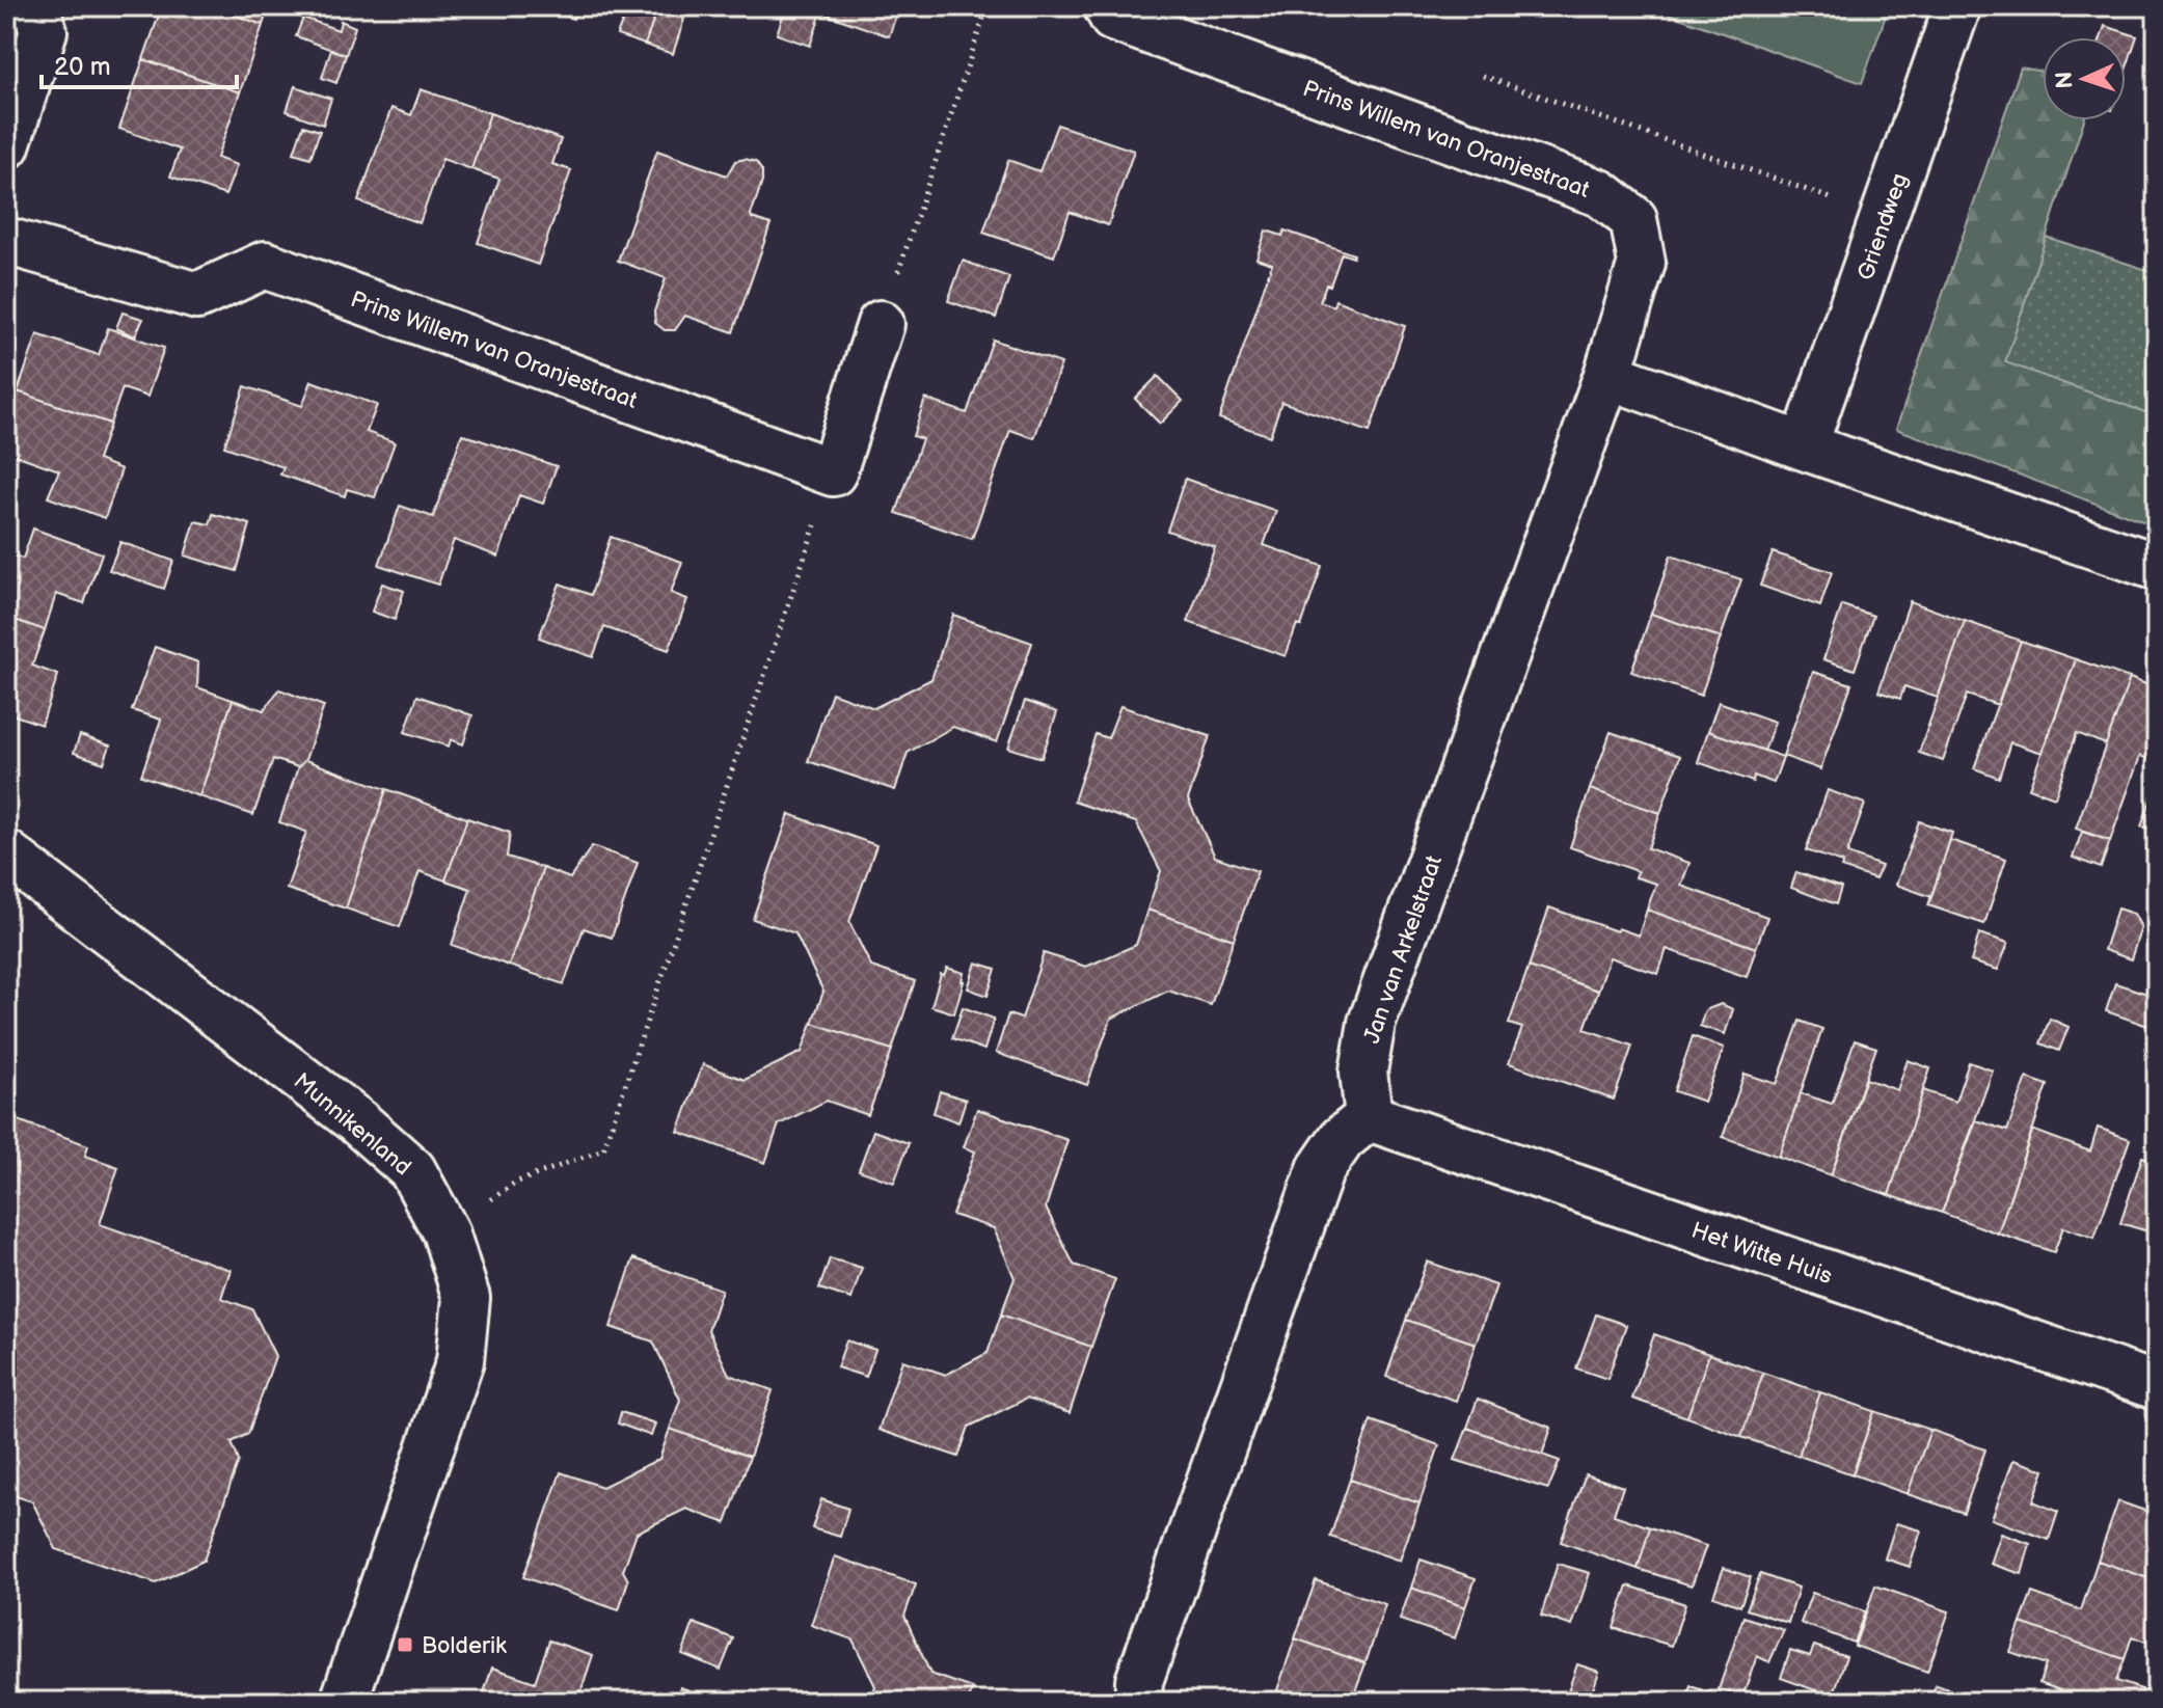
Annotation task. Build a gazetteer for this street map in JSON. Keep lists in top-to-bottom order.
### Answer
{
  "streets": {
    "street": [
      "Prins Willem van Oranjestraat",
      "Griendweg",
      "Jan van Arkelstraat",
      "Munnikenland",
      "Het Witte Huis"
    ]
  },
  "crossings": [
    ["Prins Willem van Oranjestraat", "Jan van Arkelstraat"],
    ["Jan van Arkelstraat", "Het Witte Huis"]
  ],
  "places": {
    "transit": ["Bolderik"]
  },
  "scale_bar": "20 m",
  "north": "left"
}
